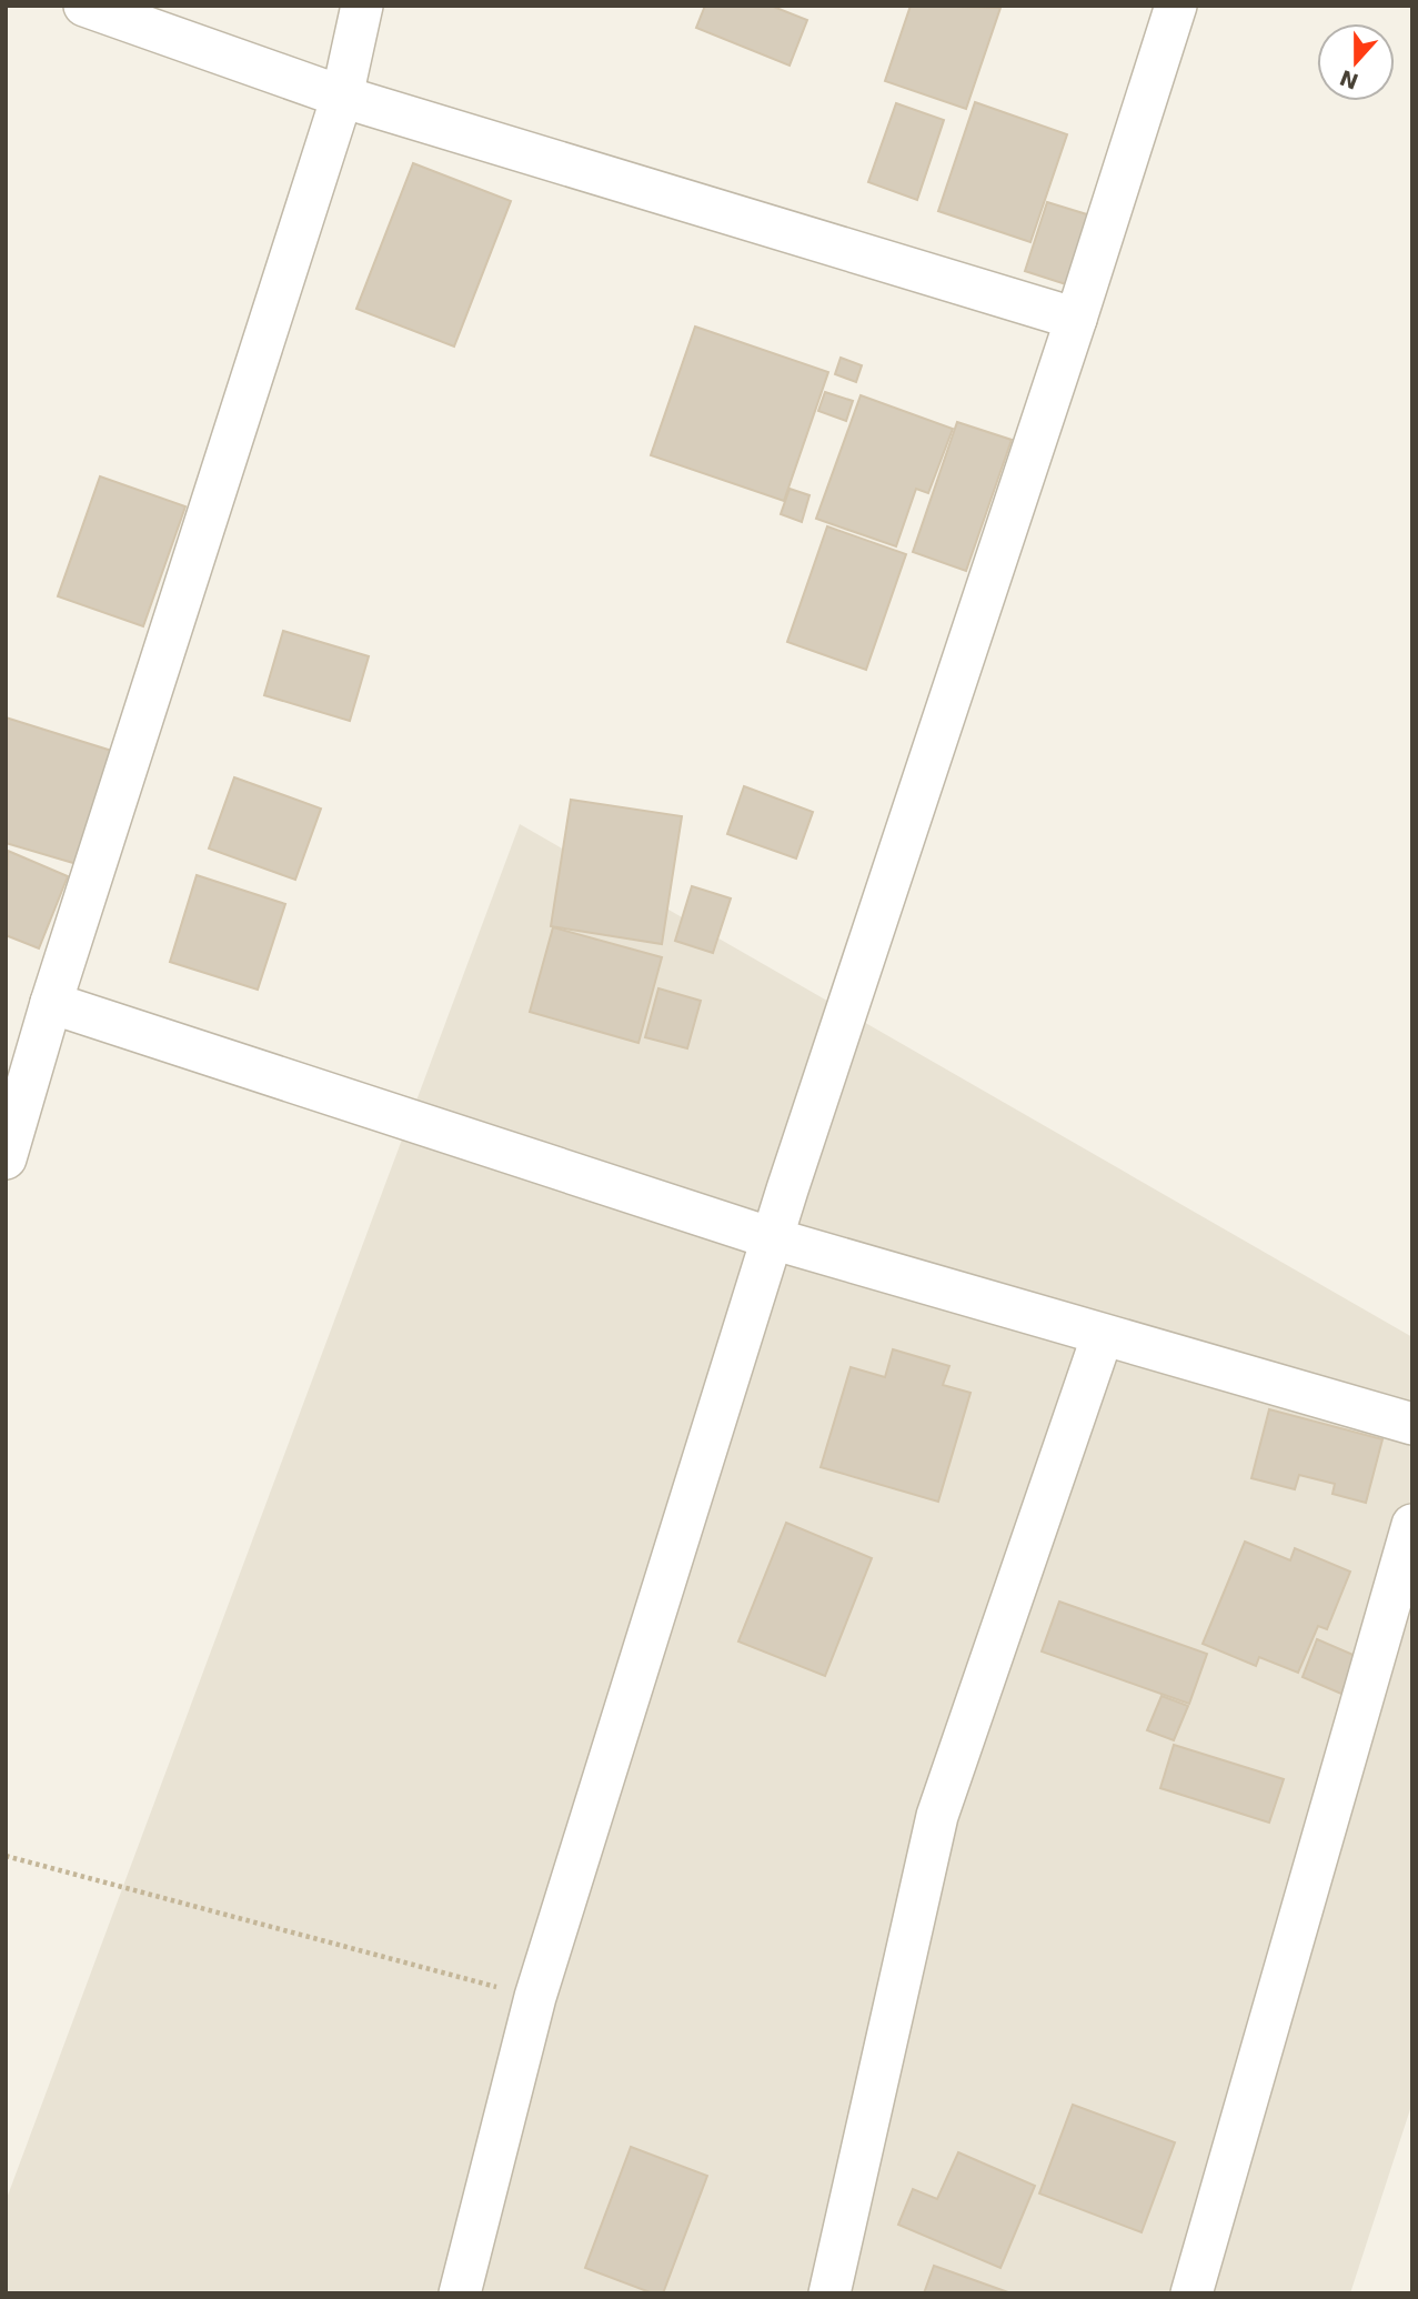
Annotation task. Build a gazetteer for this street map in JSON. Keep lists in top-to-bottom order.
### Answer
{
  "north": "bottom"
}
